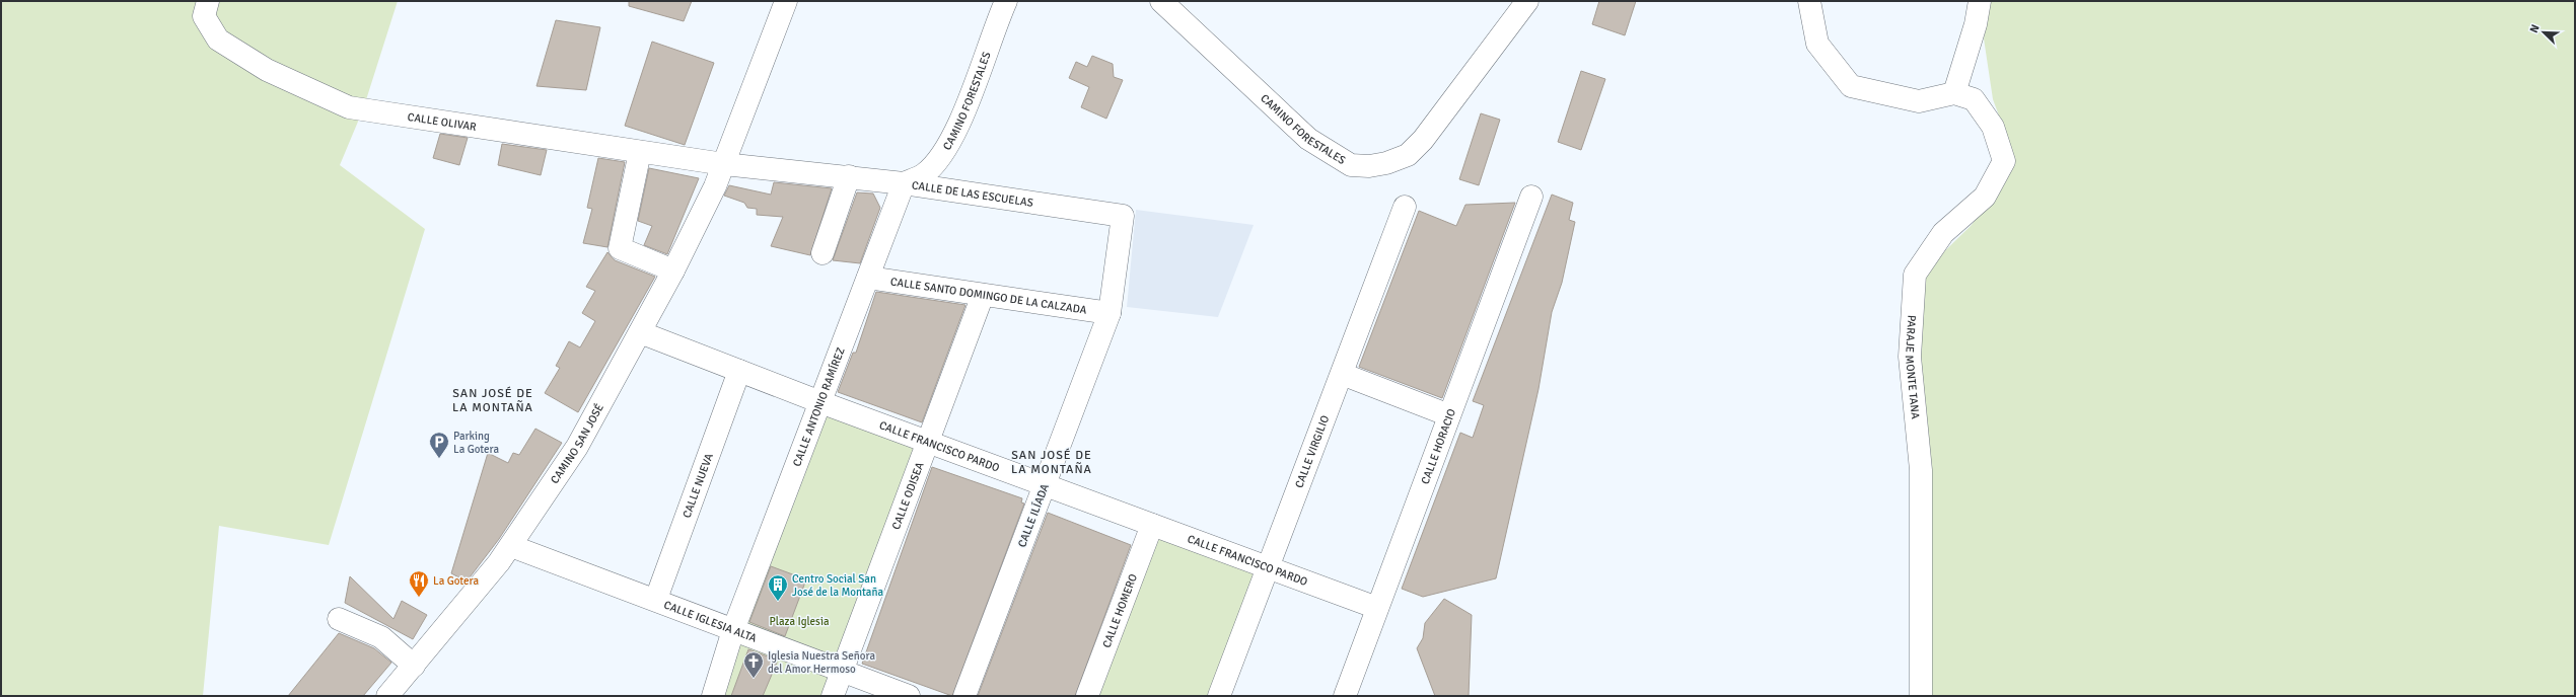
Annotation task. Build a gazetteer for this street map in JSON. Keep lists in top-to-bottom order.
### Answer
{
  "streets": {
    "street": [
      "CAMINO FORESTALES",
      "CALLE OLIVAR",
      "CALLE DE LAS ESCUELAS",
      "CALLE SANTO DOMINGO DE LA CALZADA",
      "PARAJE MONTE TANA",
      "CALLE ANTONIO RAMÍREZ",
      "CAMINO SAN JOSÉ",
      "CALLE HORACIO",
      "CALLE FRANCISCO PARDO",
      "CALLE VIRGILIO",
      "CALLE NUEVA",
      "CALLE ODISEA",
      "CALLE ILÍADA",
      "CALLE HOMERO",
      "CALLE IGLESIA ALTA"
    ]
  },
  "crossings": [
    ["CAMINO FORESTALES", "CALLE DE LAS ESCUELAS"],
    ["CAMINO FORESTALES", "CALLE ANTONIO RAMÍREZ"],
    ["CALLE OLIVAR", "CALLE DE LAS ESCUELAS"],
    ["CALLE OLIVAR", "CAMINO SAN JOSÉ"],
    ["CALLE DE LAS ESCUELAS", "CALLE SANTO DOMINGO DE LA CALZADA"],
    ["CALLE DE LAS ESCUELAS", "CALLE ANTONIO RAMÍREZ"],
    ["CALLE DE LAS ESCUELAS", "CAMINO SAN JOSÉ"],
    ["CALLE DE LAS ESCUELAS", "CALLE ILÍADA"],
    ["CALLE SANTO DOMINGO DE LA CALZADA", "CALLE ANTONIO RAMÍREZ"],
    ["CALLE SANTO DOMINGO DE LA CALZADA", "CALLE ODISEA"],
    ["CALLE SANTO DOMINGO DE LA CALZADA", "CALLE ILÍADA"],
    ["CALLE ANTONIO RAMÍREZ", "CALLE FRANCISCO PARDO"],
    ["CALLE ANTONIO RAMÍREZ", "CALLE IGLESIA ALTA"],
    ["CAMINO SAN JOSÉ", "CALLE FRANCISCO PARDO"],
    ["CAMINO SAN JOSÉ", "CALLE IGLESIA ALTA"],
    ["CALLE HORACIO", "CALLE FRANCISCO PARDO"],
    ["CALLE FRANCISCO PARDO", "CALLE VIRGILIO"],
    ["CALLE FRANCISCO PARDO", "CALLE NUEVA"],
    ["CALLE FRANCISCO PARDO", "CALLE ODISEA"],
    ["CALLE FRANCISCO PARDO", "CALLE ILÍADA"],
    ["CALLE FRANCISCO PARDO", "CALLE HOMERO"],
    ["CALLE NUEVA", "CALLE IGLESIA ALTA"],
    ["CALLE ODISEA", "CALLE IGLESIA ALTA"]
  ],
  "districts": ["SAN JOSÉ DE LA MONTAÑA", "SAN JOSÉ DE LA MONTAÑA"],
  "parks": ["Plaza Iglesia"],
  "places": {
    "parking": ["Parking La Gotera"],
    "restaurant": ["La Gotera"],
    "building": ["Centro Social San José de la Montaña"],
    "church": ["Iglesia Nuestra Señora del Amor Hermoso"]
  },
  "north": "top left"
}
